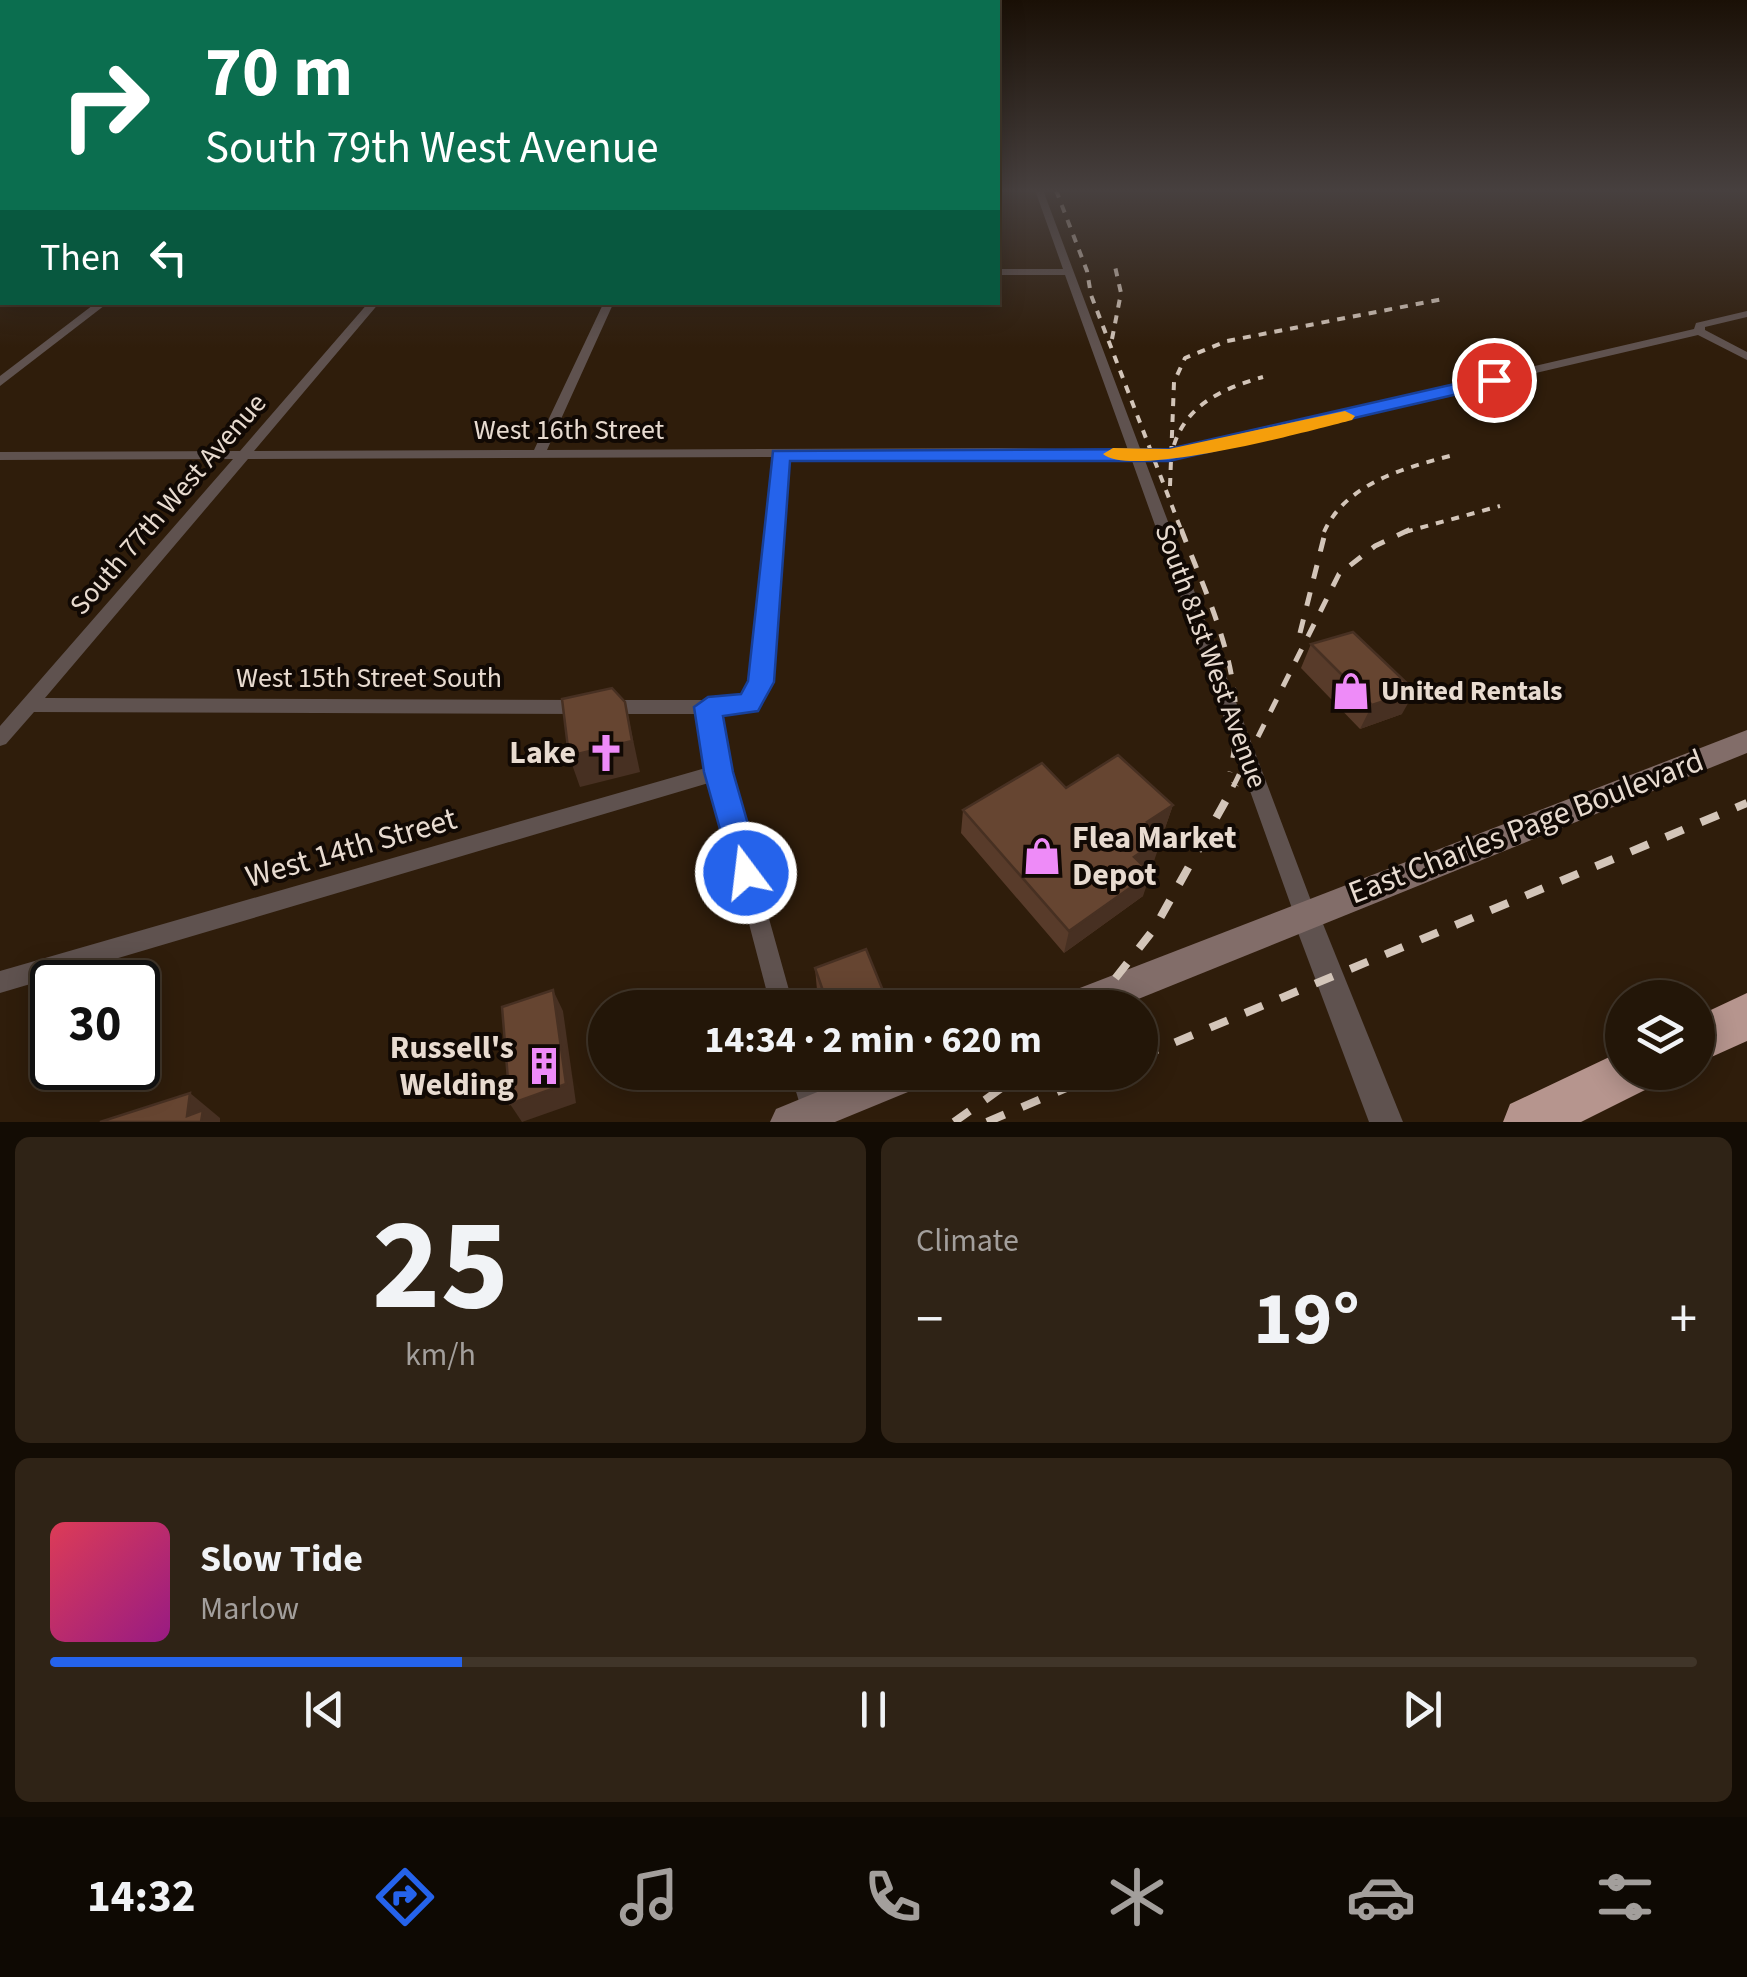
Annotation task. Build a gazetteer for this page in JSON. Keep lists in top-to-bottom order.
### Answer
{
  "streets": {
    "main road": ["East Charles Page Boulevard"],
    "street": [
      "West 16th Street",
      "South 77th West Avenue",
      "South 81st West Avenue",
      "West 15th Street South",
      "West 14th Street"
    ]
  },
  "crossings": [
    ["West 16th Street", "South 77th West Avenue"],
    ["West 16th Street", "South 81st West Avenue"],
    ["West 16th Street", "West 15th Street South"],
    ["South 77th West Avenue", "West 15th Street South"],
    ["South 81st West Avenue", "East Charles Page Boulevard"]
  ],
  "places": {
    "shop": ["United Rentals", "Flea Market Depot"],
    "church": ["Lake"],
    "building": ["Russell's Welding"]
  },
  "page": {
    "turn": ["70 m", "South 79th West Avenue"],
    "then": "Then",
    "limit": "30",
    "trip": "14:34 · 2 min · 620 m",
    "tile": [
      ["25", "km/h"],
      "Climate"
    ],
    "heat": ["−", "19°", "+"],
    "song": ["Slow Tide", "Marlow"],
    "tabs": "14:32"
  }
}
